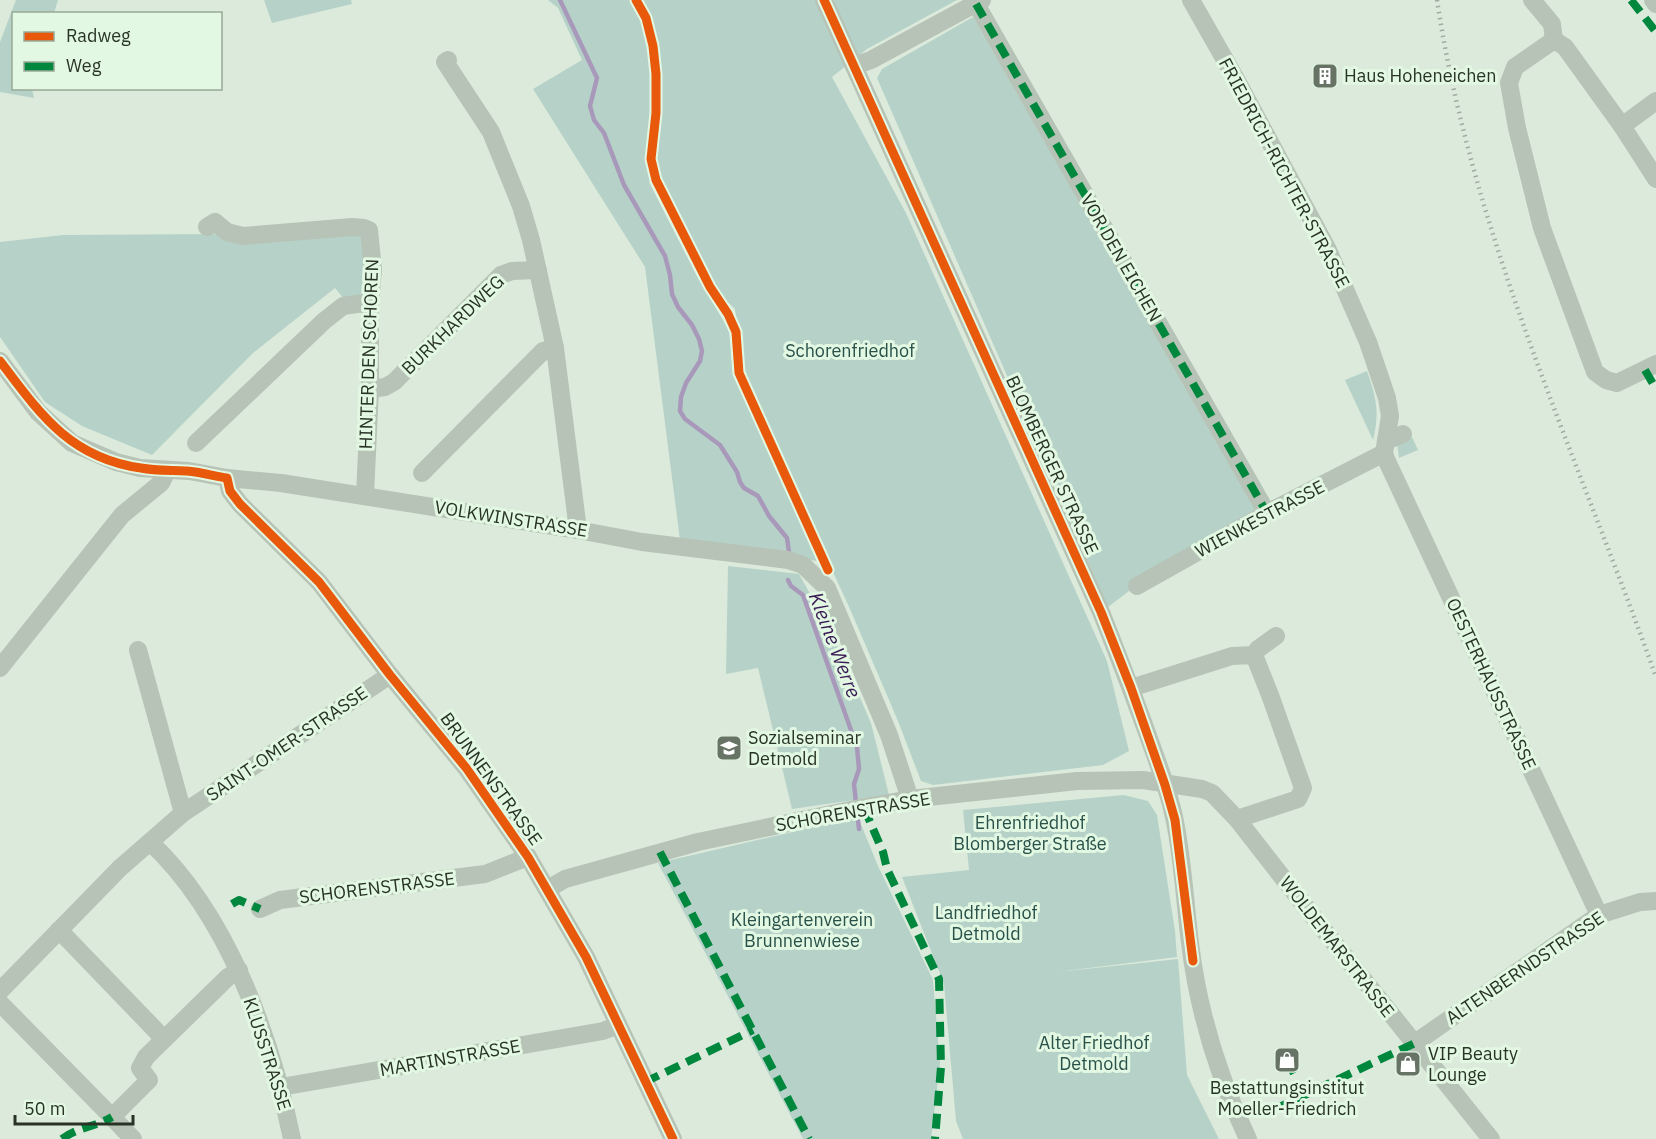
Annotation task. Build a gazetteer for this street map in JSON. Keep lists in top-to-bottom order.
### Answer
{
  "streets": {
    "street": [
      "FRIEDRICH-RICHTER-STRASSE",
      "VOR DEN EICHEN",
      "BURKHARDWEG",
      "HINTER DEN SCHOREN",
      "BLOMBERGER STRASSE",
      "VOLKWINSTRASSE",
      "WIENKESTRASSE",
      "OESTERHAUSSTRASSE",
      "SAINT-OMER-STRASSE",
      "BRUNNENSTRASSE",
      "SCHORENSTRASSE",
      "WOLDEMARSTRASSE",
      "ALTENBERNDSTRASSE",
      "KLUSSTRASSE",
      "MARTINSTRASSE"
    ]
  },
  "crossings": [
    ["FRIEDRICH-RICHTER-STRASSE", "WIENKESTRASSE"],
    ["FRIEDRICH-RICHTER-STRASSE", "OESTERHAUSSTRASSE"],
    ["VOR DEN EICHEN", "WIENKESTRASSE"],
    ["BURKHARDWEG", "HINTER DEN SCHOREN"],
    ["HINTER DEN SCHOREN", "VOLKWINSTRASSE"],
    ["BLOMBERGER STRASSE", "SCHORENSTRASSE"],
    ["BLOMBERGER STRASSE", "WOLDEMARSTRASSE"],
    ["VOLKWINSTRASSE", "BRUNNENSTRASSE"],
    ["VOLKWINSTRASSE", "SCHORENSTRASSE"],
    ["WIENKESTRASSE", "OESTERHAUSSTRASSE"],
    ["OESTERHAUSSTRASSE", "ALTENBERNDSTRASSE"],
    ["SAINT-OMER-STRASSE", "BRUNNENSTRASSE"],
    ["SAINT-OMER-STRASSE", "KLUSSTRASSE"],
    ["BRUNNENSTRASSE", "SCHORENSTRASSE"],
    ["BRUNNENSTRASSE", "MARTINSTRASSE"],
    ["SCHORENSTRASSE", "WOLDEMARSTRASSE"],
    ["WOLDEMARSTRASSE", "ALTENBERNDSTRASSE"],
    ["KLUSSTRASSE", "MARTINSTRASSE"]
  ],
  "water": ["Kleine Werre"],
  "parks": [
    "Schorenfriedhof",
    "Ehrenfriedhof Blomberger Straße",
    "Landfriedhof Detmold",
    "Kleingartenverein Brunnenwiese",
    "Alter Friedhof Detmold"
  ],
  "places": {
    "building": ["Haus Hoheneichen"],
    "school or university": ["Sozialseminar Detmold"],
    "shop": ["Bestattungsinstitut Moeller-Friedrich", "VIP Beauty Lounge"]
  },
  "legend": ["Radweg", "Weg"],
  "scale_bar": "50 m"
}
